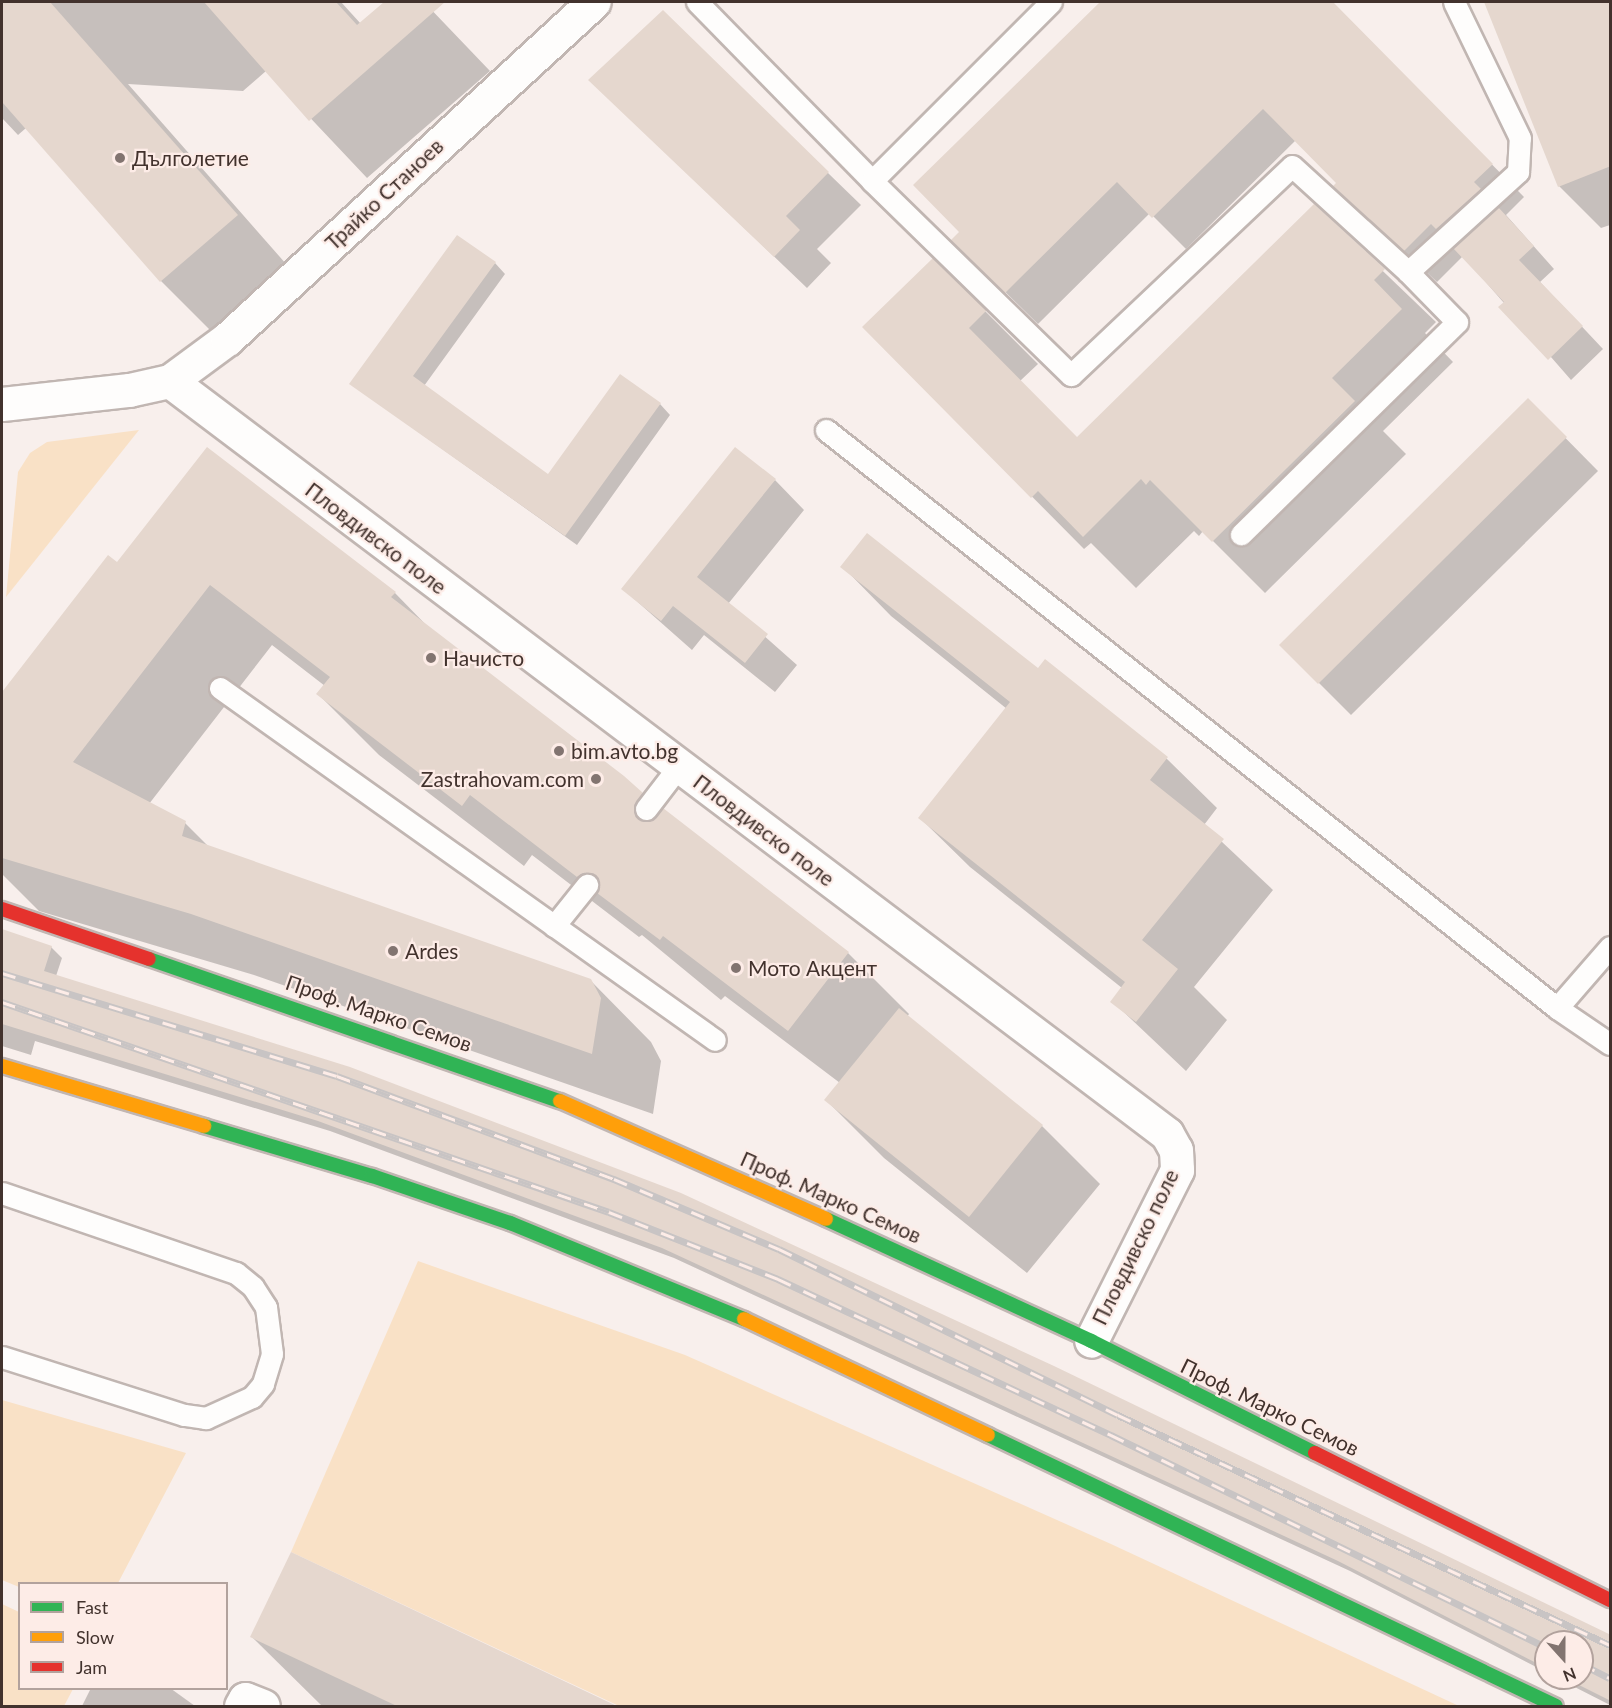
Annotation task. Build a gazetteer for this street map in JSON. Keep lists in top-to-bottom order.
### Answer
{
  "streets": {
    "main road": ["Проф. Марко Семов"],
    "street": ["Трайко Станоев", "Пловдивско поле"]
  },
  "crossings": [
    ["Трайко Станоев", "Пловдивско поле"],
    ["Пловдивско поле", "Проф. Марко Семов"]
  ],
  "places": [
    "Дълголетие",
    "Начисто",
    "bim.avto.bg",
    "Zastrahovam.com",
    "Ardes",
    "Мото Акцент"
  ],
  "legend": ["Fast", "Slow", "Jam"],
  "north": "bottom"
}
